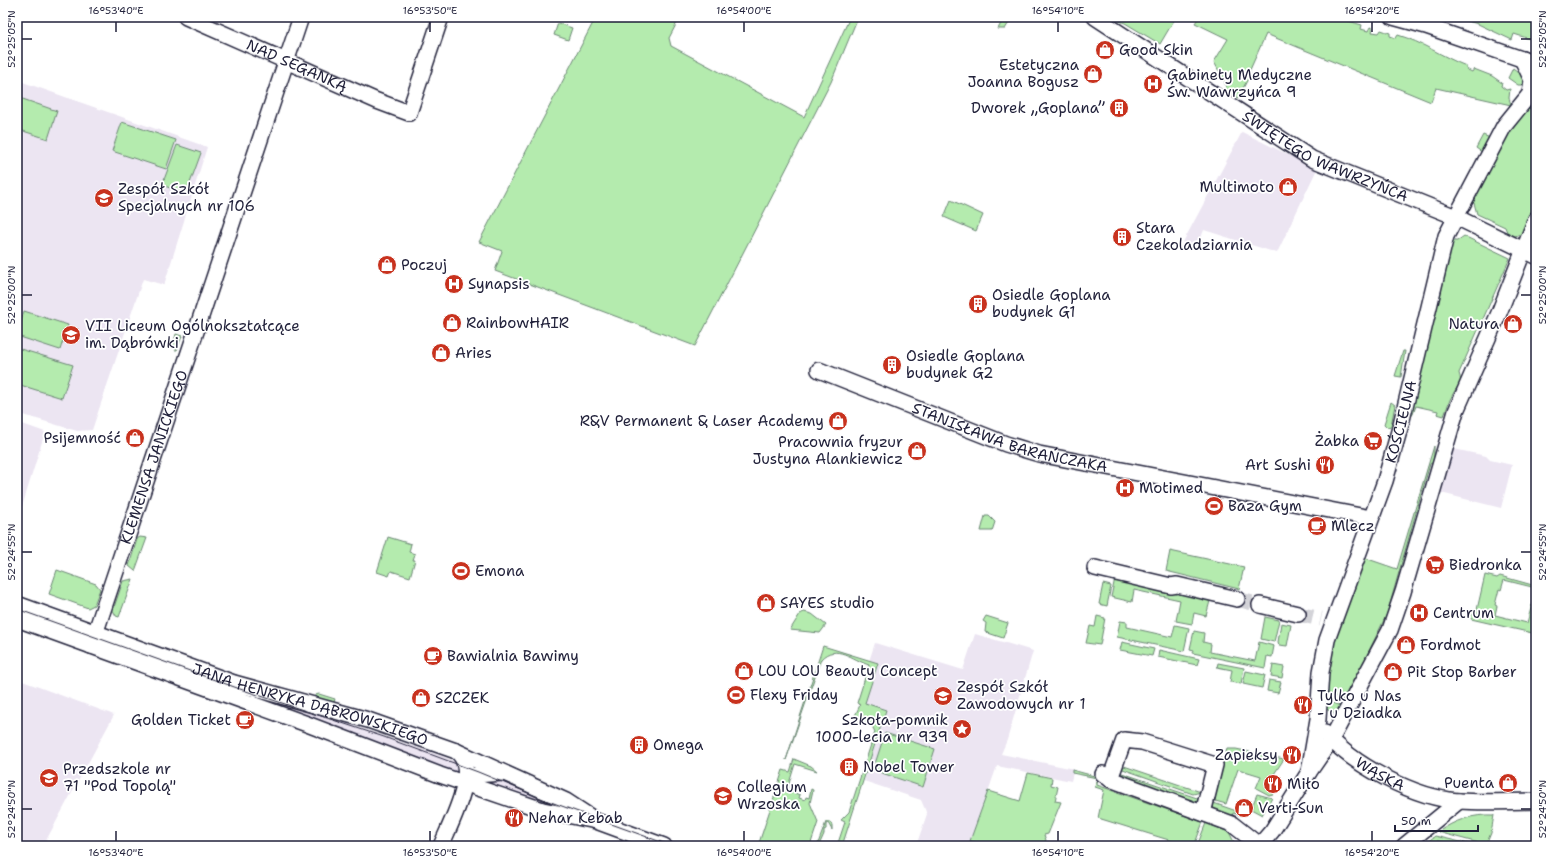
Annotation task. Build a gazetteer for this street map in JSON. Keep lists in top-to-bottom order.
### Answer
{
  "streets": {
    "street": [
      "NAD SEGANKĄ",
      "ŚWIĘTEGO WAWRZYŃCA",
      "KOŚCIELNA",
      "STANISŁAWA BARAŃCZAKA",
      "KLEMENSA JANICKIEGO",
      "JANA HENRYKA DĄBROWSKIEGO",
      "WĄSKA"
    ]
  },
  "crossings": [
    ["NAD SEGANKĄ", "KLEMENSA JANICKIEGO"],
    ["ŚWIĘTEGO WAWRZYŃCA", "KOŚCIELNA"],
    ["KOŚCIELNA", "STANISŁAWA BARAŃCZAKA"],
    ["KOŚCIELNA", "WĄSKA"],
    ["KLEMENSA JANICKIEGO", "JANA HENRYKA DĄBROWSKIEGO"]
  ],
  "places": {
    "shop": [
      "Good Skin",
      "Estetyczna Joanna Bogusz",
      "Multimoto",
      "Poczuj",
      "RainbowHAIR",
      "Natura",
      "Aries",
      "R&V Permanent & Laser Academy",
      "Psijemność",
      "Pracownia fryzur Justyna Alankiewicz",
      "SAYES studio",
      "Fordmot",
      "LOU LOU Beauty Concept",
      "Pit Stop Barber",
      "SZCZEK",
      "Puenta",
      "Verti-Sun"
    ],
    "hospital": [
      "Gabinety Medyczne Św. Wawrzyńca 9",
      "Synapsis",
      "Motimed",
      "Centrum"
    ],
    "building": [
      "Dworek „Goplana”",
      "Stara Czekoladziarnia",
      "Osiedle Goplana budynek G1",
      "Osiedle Goplana budynek G2",
      "Omega",
      "Nobel Tower"
    ],
    "school or university": [
      "Zespół Szkół Specjalnych nr 106",
      "VII Liceum Ogólnokształcące im. Dąbrówki",
      "Zespół Szkół Zawodowych nr 1",
      "Przedszkole nr 71 \"Pod Topolą\"",
      "Collegium Wrzoska"
    ],
    "supermarket": ["Żabka", "Biedronka"],
    "restaurant": [
      "Art Sushi",
      "Tylko u Nas - u Dziadka",
      "Zapieksy",
      "Miło",
      "Nehar Kebab"
    ],
    "sports": ["Baza Gym", "Emona", "Flexy Friday"],
    "cafe": ["Mlecz", "Bawialnia Bawimy", "Golden Ticket"],
    "place": ["Szkoła-pomnik 1000-lecia nr 939"]
  },
  "scale_bar": "50 m",
  "coordinates": [
    "16°53'40\"E",
    "16°53'50\"E",
    "16°54'00\"E",
    "16°54'10\"E",
    "16°54'20\"E",
    "52°25'05\"N",
    "52°25'00\"N",
    "52°24'55\"N",
    "52°24'50\"N"
  ]
}
